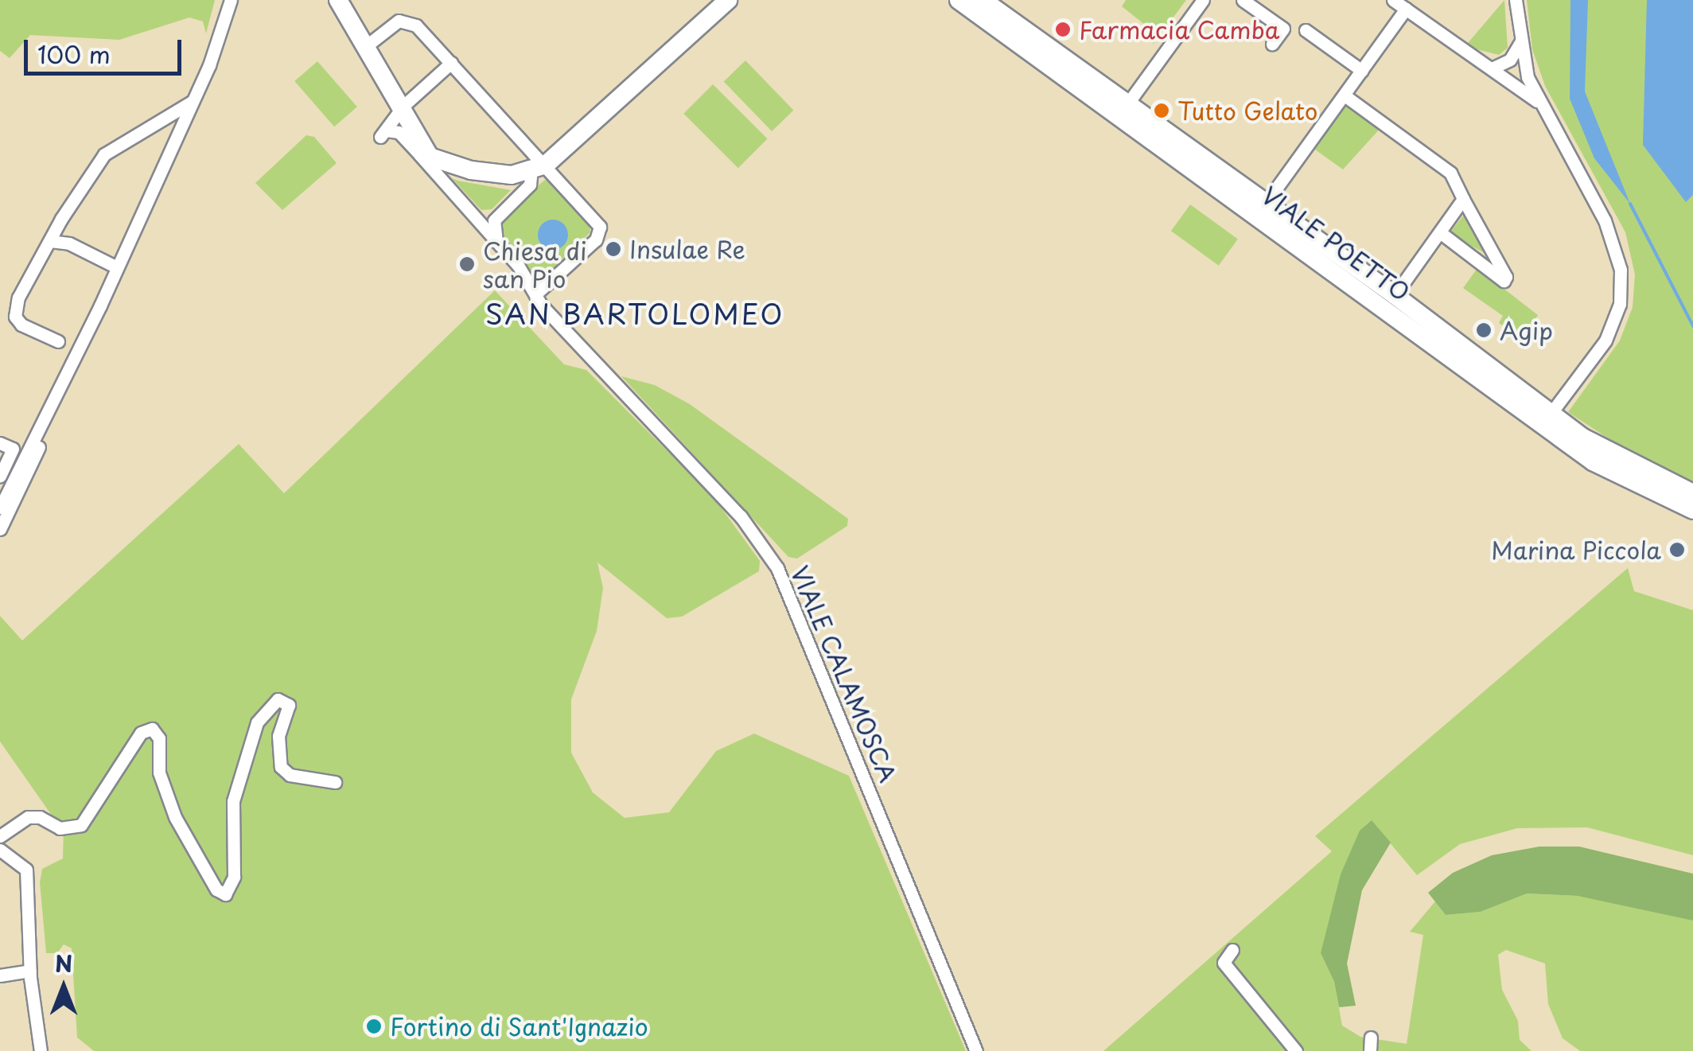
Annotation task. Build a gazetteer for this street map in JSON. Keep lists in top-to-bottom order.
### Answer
{
  "streets": {
    "main road": ["VIALE POETTO"],
    "street": ["VIALE CALAMOSCA"]
  },
  "districts": ["SAN BARTOLOMEO"],
  "places": [
    "Farmacia Camba",
    "Tutto Gelato",
    "Insulae Re",
    "Chiesa di san Pio",
    "Agip",
    "Marina Piccola",
    "Fortino di Sant'Ignazio"
  ],
  "scale_bar": "100 m",
  "north": "top"
}
